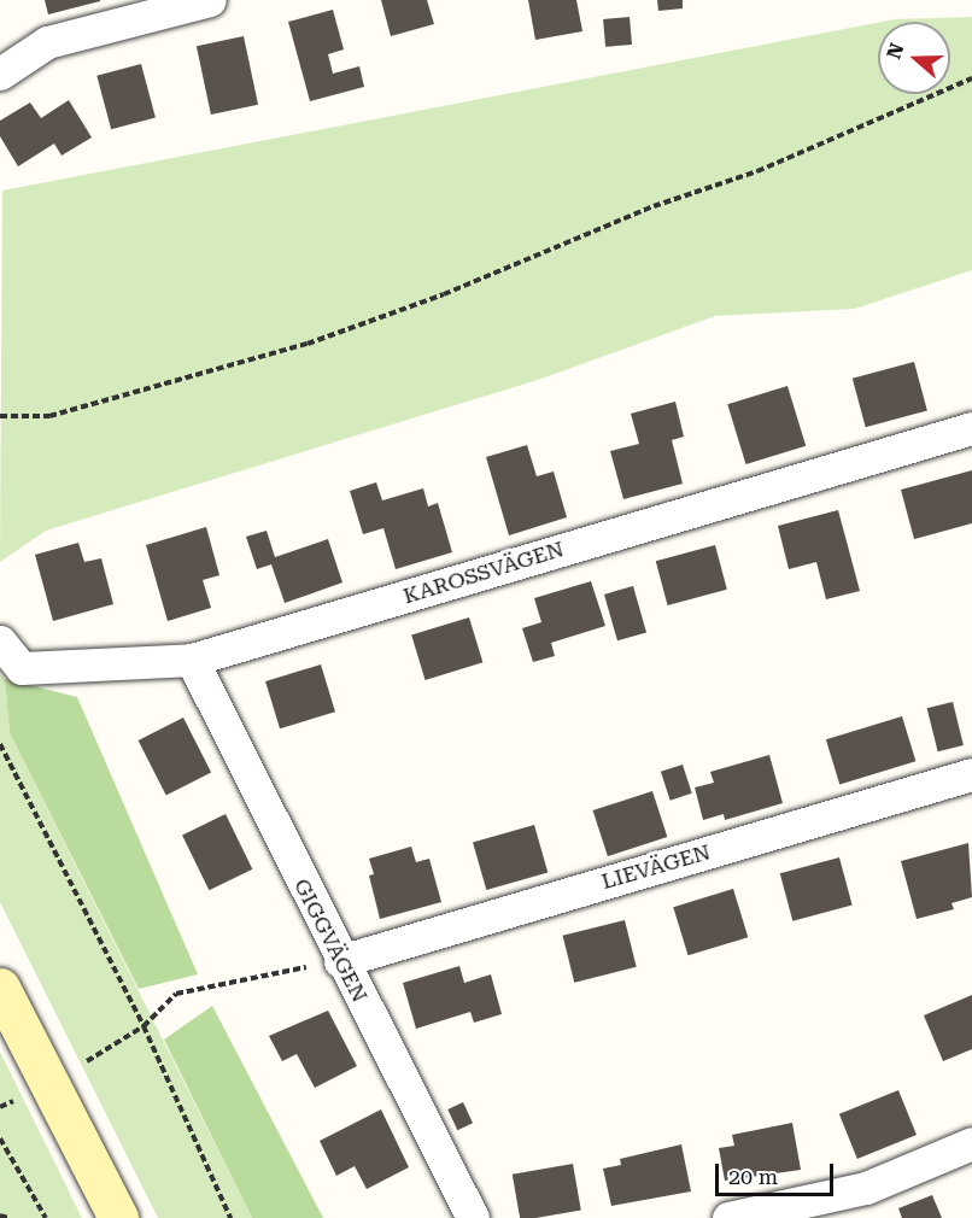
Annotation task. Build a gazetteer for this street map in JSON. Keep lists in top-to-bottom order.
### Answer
{
  "streets": {
    "street": ["KAROSSVÄGEN", "LIEVÄGEN", "GIGGVÄGEN"]
  },
  "crossings": [
    ["KAROSSVÄGEN", "GIGGVÄGEN"],
    ["LIEVÄGEN", "GIGGVÄGEN"]
  ],
  "scale_bar": "20 m",
  "north": "left"
}
